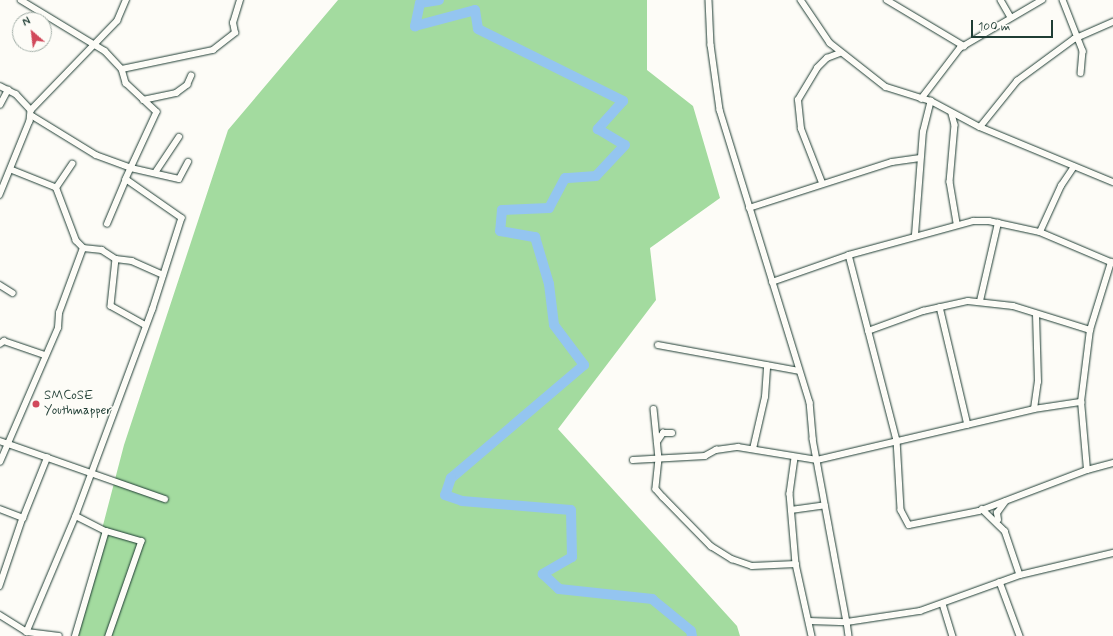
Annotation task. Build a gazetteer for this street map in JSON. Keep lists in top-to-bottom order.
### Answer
{
  "places": ["SMCoSE Youthmapper"],
  "scale_bar": "100 m",
  "north": "top left"
}
